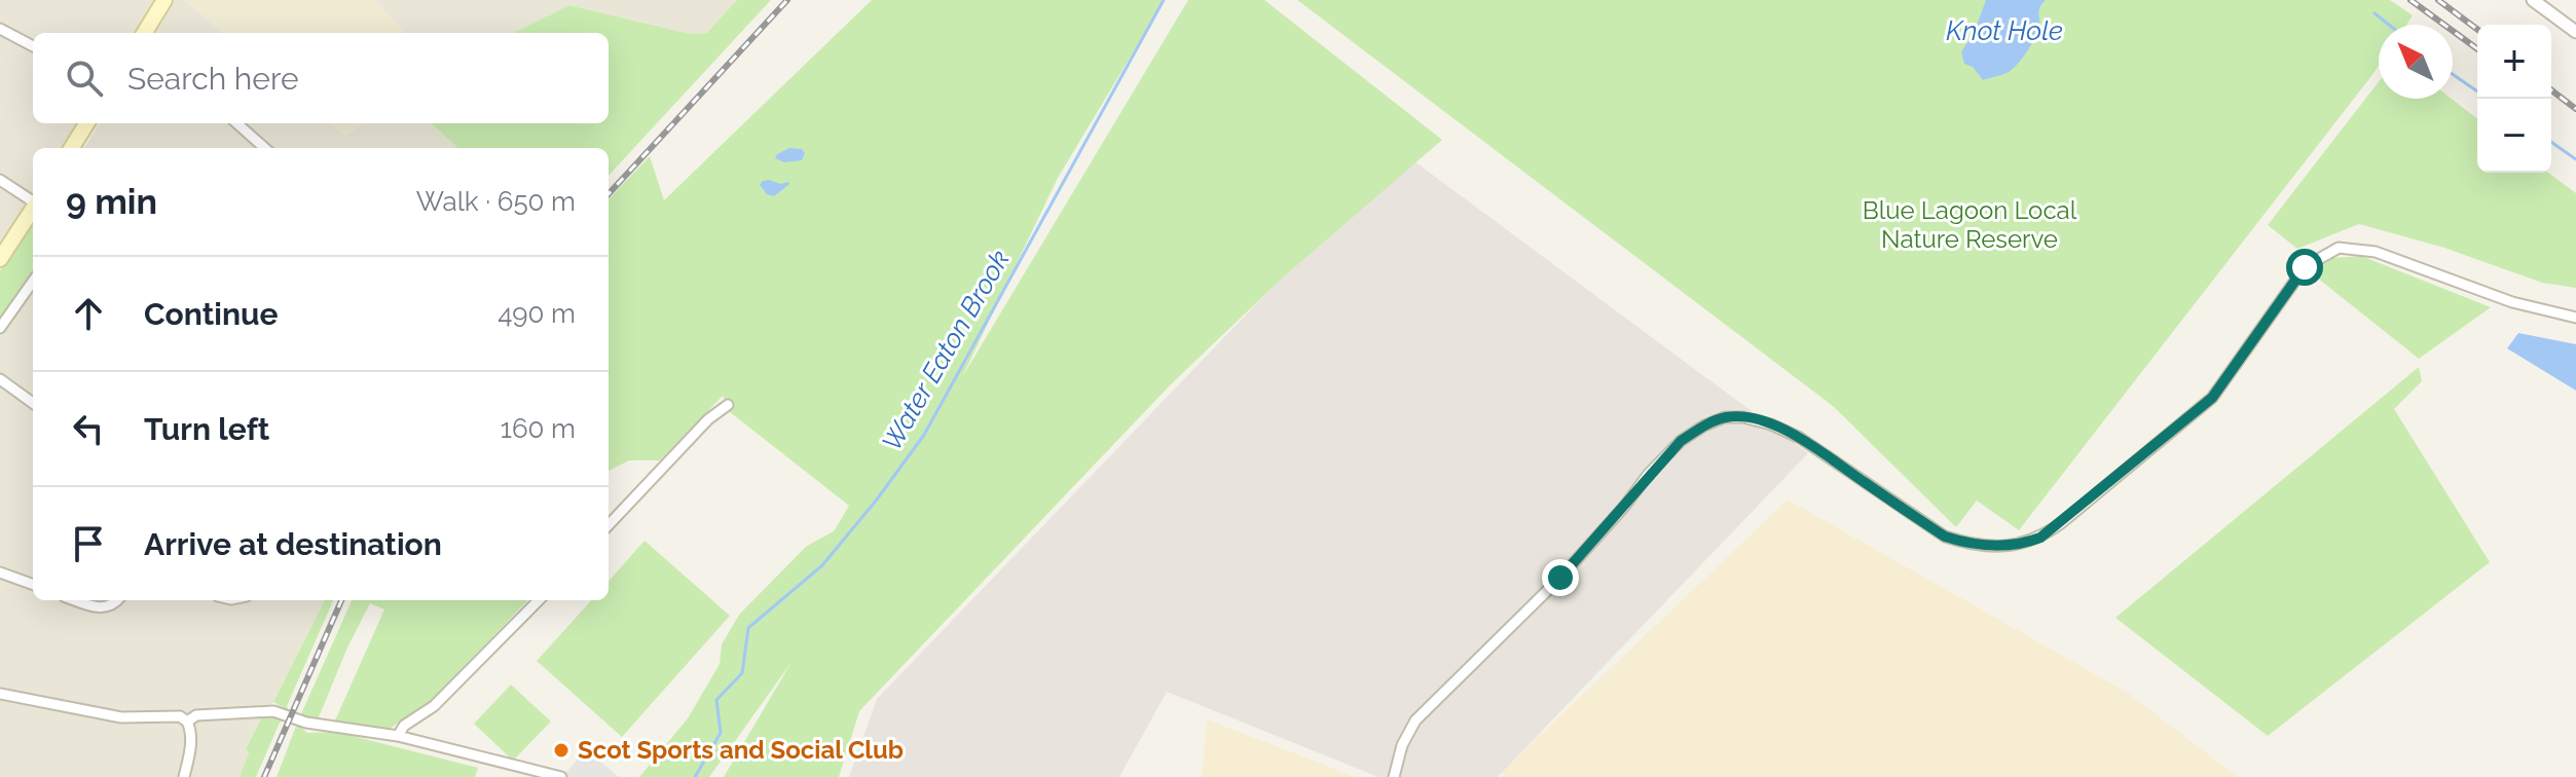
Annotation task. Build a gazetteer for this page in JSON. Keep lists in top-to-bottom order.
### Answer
{
  "water": ["Knot Hole", "Water Eaton Brook"],
  "parks": ["Blue Lagoon Local Nature Reserve"],
  "places": ["Scot Sports and Social Club"],
  "north": "top left",
  "page": {
    "map_buttons": ["+", "−"],
    "search": "Search here",
    "heading": ["9 min", "Walk · 650 m"],
    "list": [
      ["Continue", "490 m"],
      ["Turn left", "160 m"],
      "Arrive at destination"
    ]
  }
}
